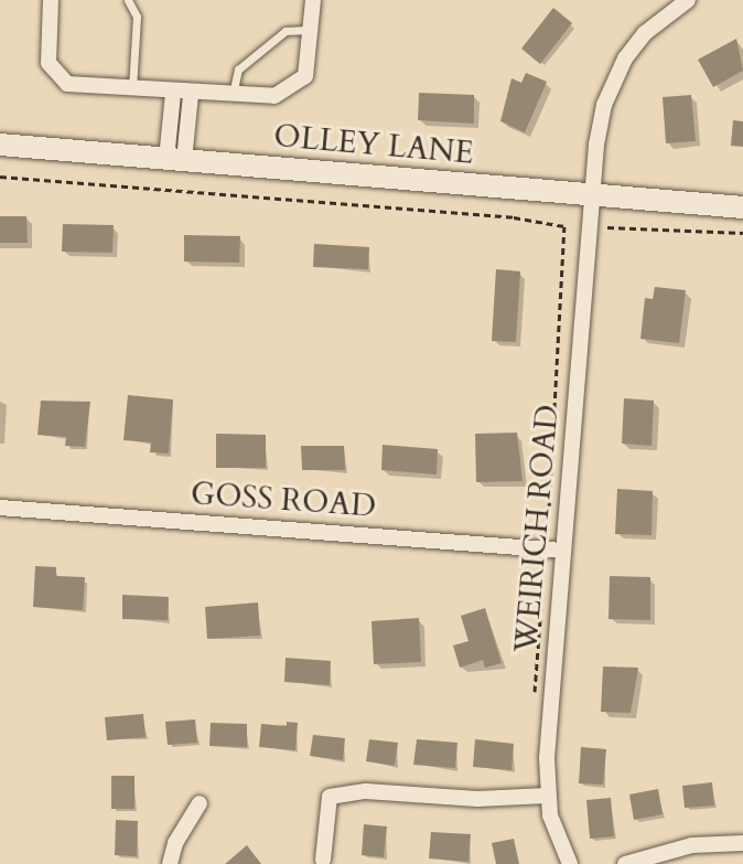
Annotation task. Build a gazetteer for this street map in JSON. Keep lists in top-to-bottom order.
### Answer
{
  "streets": {
    "main road": ["OLLEY LANE"],
    "street": ["GOSS ROAD", "WEIRICH ROAD"]
  },
  "crossings": [
    ["OLLEY LANE", "WEIRICH ROAD"],
    ["GOSS ROAD", "WEIRICH ROAD"]
  ]
}
